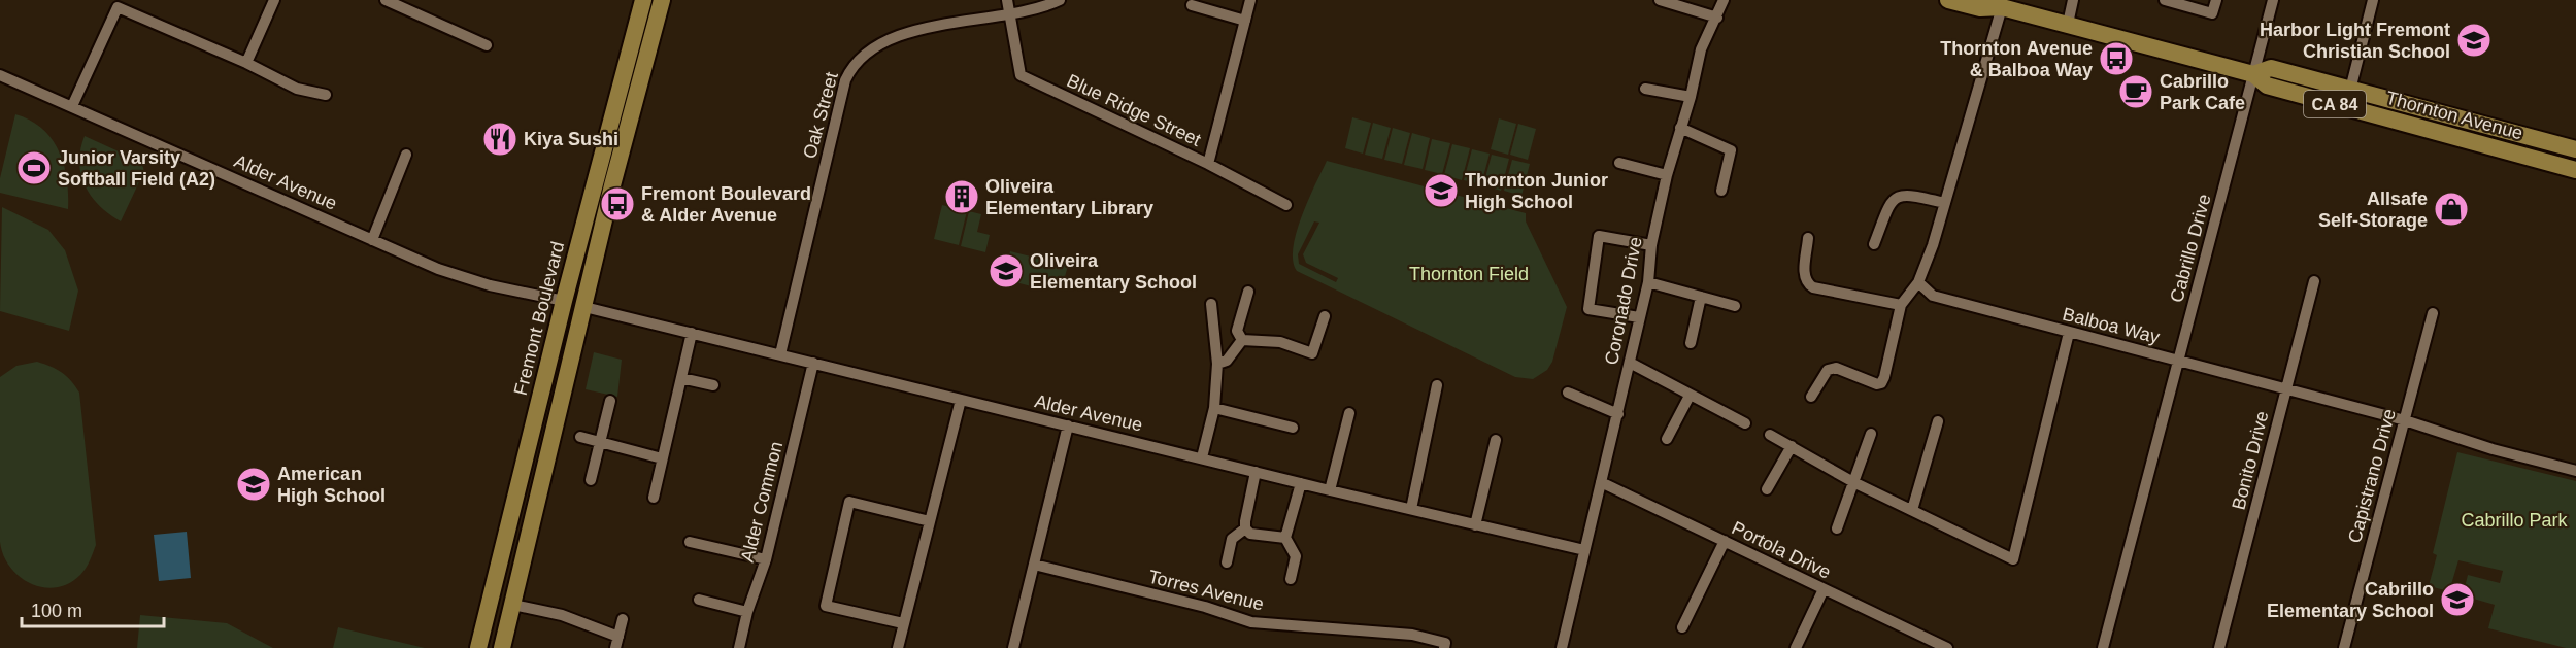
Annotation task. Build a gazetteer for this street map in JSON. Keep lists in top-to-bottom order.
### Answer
{
  "streets": {
    "main road": ["CA 84", "Thornton Avenue", "Fremont Boulevard"],
    "street": [
      "Blue Ridge Street",
      "Oak Street",
      "Alder Avenue",
      "Cabrillo Drive",
      "Coronado Drive",
      "Balboa Way",
      "Bonito Drive",
      "Capistrano Drive",
      "Alder Common",
      "Portola Drive",
      "Torres Avenue"
    ]
  },
  "crossings": [
    ["Blue Ridge Street", "Oak Street"],
    ["Oak Street", "Alder Avenue"],
    ["Thornton Avenue", "Cabrillo Drive"],
    ["Alder Avenue", "Coronado Drive"],
    ["Alder Avenue", "Fremont Boulevard"],
    ["Alder Avenue", "Alder Common"],
    ["Cabrillo Drive", "Balboa Way"],
    ["Coronado Drive", "Portola Drive"],
    ["Balboa Way", "Bonito Drive"],
    ["Balboa Way", "Capistrano Drive"]
  ],
  "parks": ["Thornton Field", "Cabrillo Park"],
  "places": {
    "school or university": [
      "Harbor Light Fremont Christian School",
      "Thornton Junior High School",
      "Oliveira Elementary School",
      "American High School",
      "Cabrillo Elementary School"
    ],
    "bus stop": ["Thornton Avenue & Balboa Way", "Fremont Boulevard & Alder Avenue"],
    "cafe": ["Cabrillo Park Cafe"],
    "restaurant": ["Kiya Sushi"],
    "sports": ["Junior Varsity Softball Field (A2)"],
    "building": ["Oliveira Elementary Library"],
    "shop": ["Allsafe Self-Storage"]
  },
  "scale_bar": "100 m"
}
